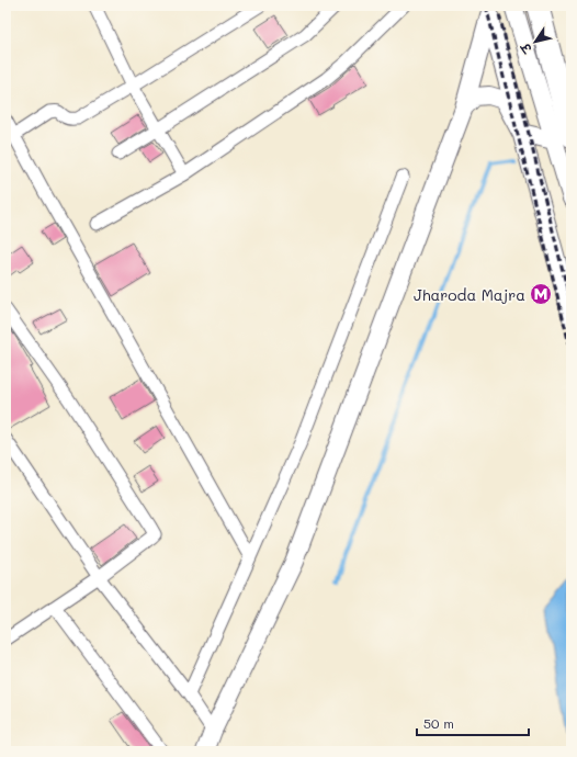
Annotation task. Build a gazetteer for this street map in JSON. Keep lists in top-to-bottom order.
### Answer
{
  "places": {
    "metro station": ["Jharoda Majra"]
  },
  "scale_bar": "50 m",
  "north": "bottom left"
}
